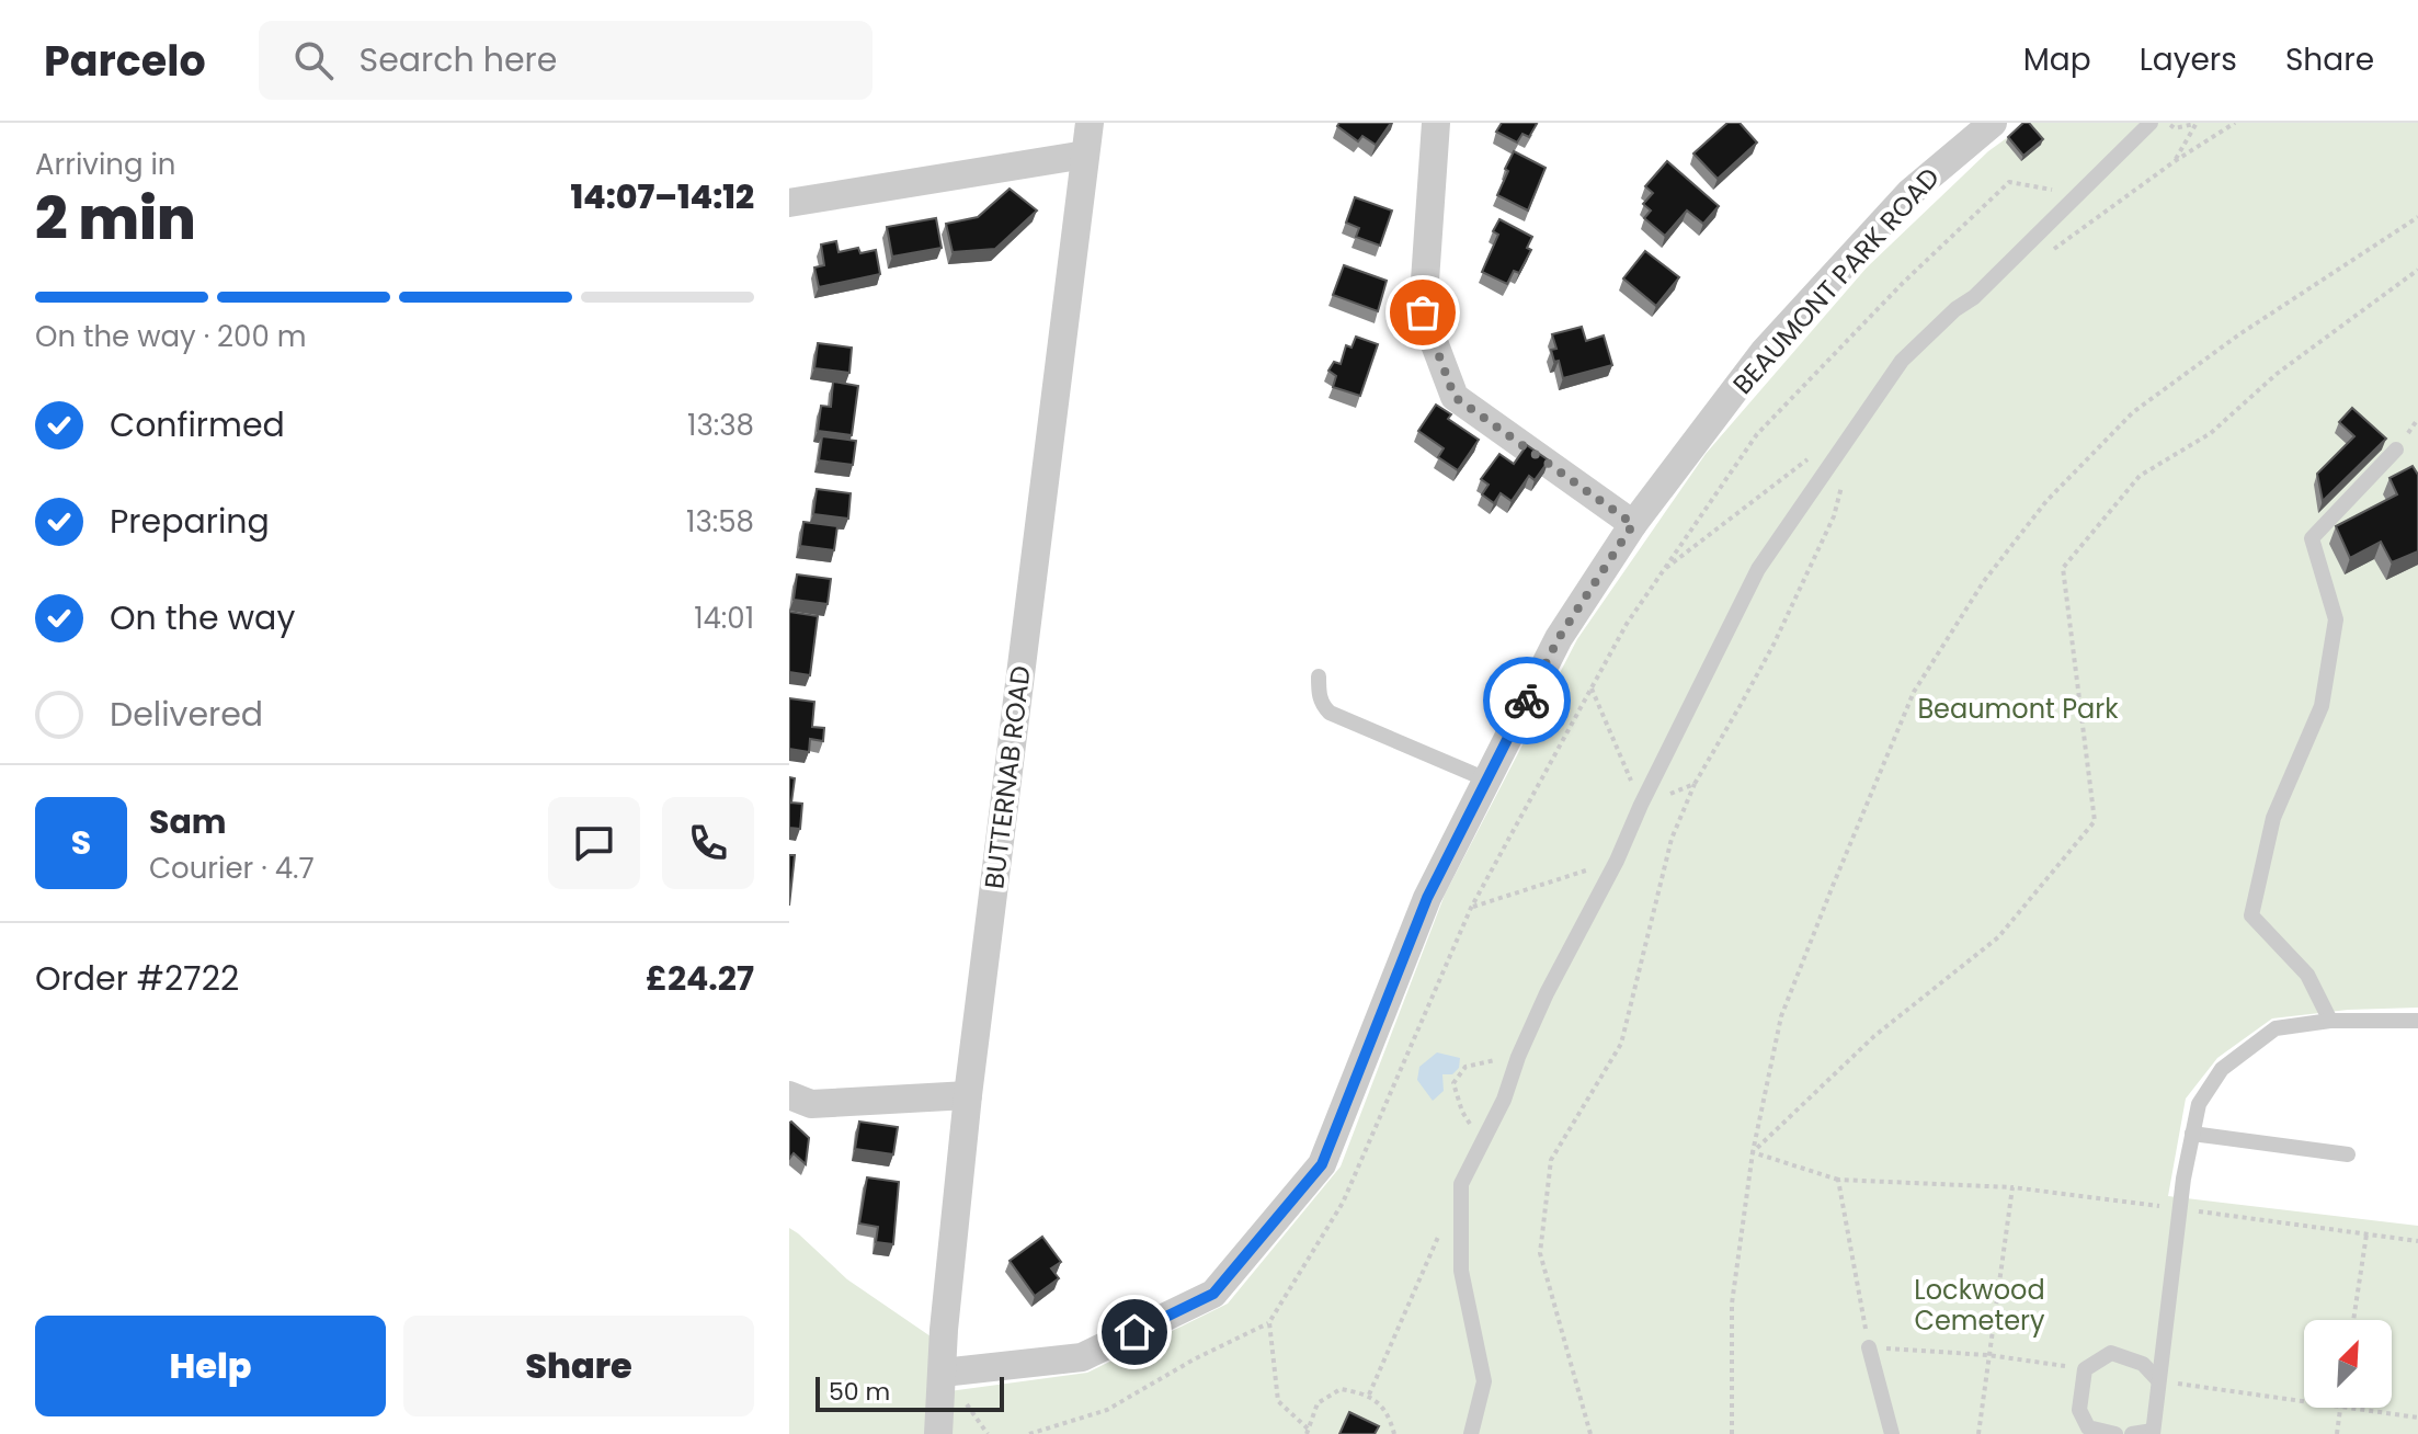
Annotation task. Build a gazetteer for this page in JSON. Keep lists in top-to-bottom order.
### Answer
{
  "streets": {
    "street": ["BEAUMONT PARK ROAD", "BUTTERNAB ROAD"]
  },
  "crossings": [
    ["BEAUMONT PARK ROAD", "BUTTERNAB ROAD"]
  ],
  "parks": ["Beaumont Park", "Lockwood Cemetery"],
  "scale_bar": "50 m",
  "north": "top right",
  "page": {
    "header": "Parcelo",
    "search": "Search here",
    "nav": ["Map", "Layers", "Share"],
    "heading": ["2 min", "Arriving in", "14:07–14:12"],
    "panel": [
      "Sam",
      "Courier · 4.7",
      "Order #2722",
      "£24.27"
    ],
    "bar": "On the way · 200 m",
    "list": [
      ["Confirmed", "13:38"],
      ["Preparing", "13:58"],
      ["On the way", "14:01"],
      "Delivered"
    ],
    "round": "S",
    "buttons": ["Help", "Share"],
    "scale": "50 m"
  }
}
